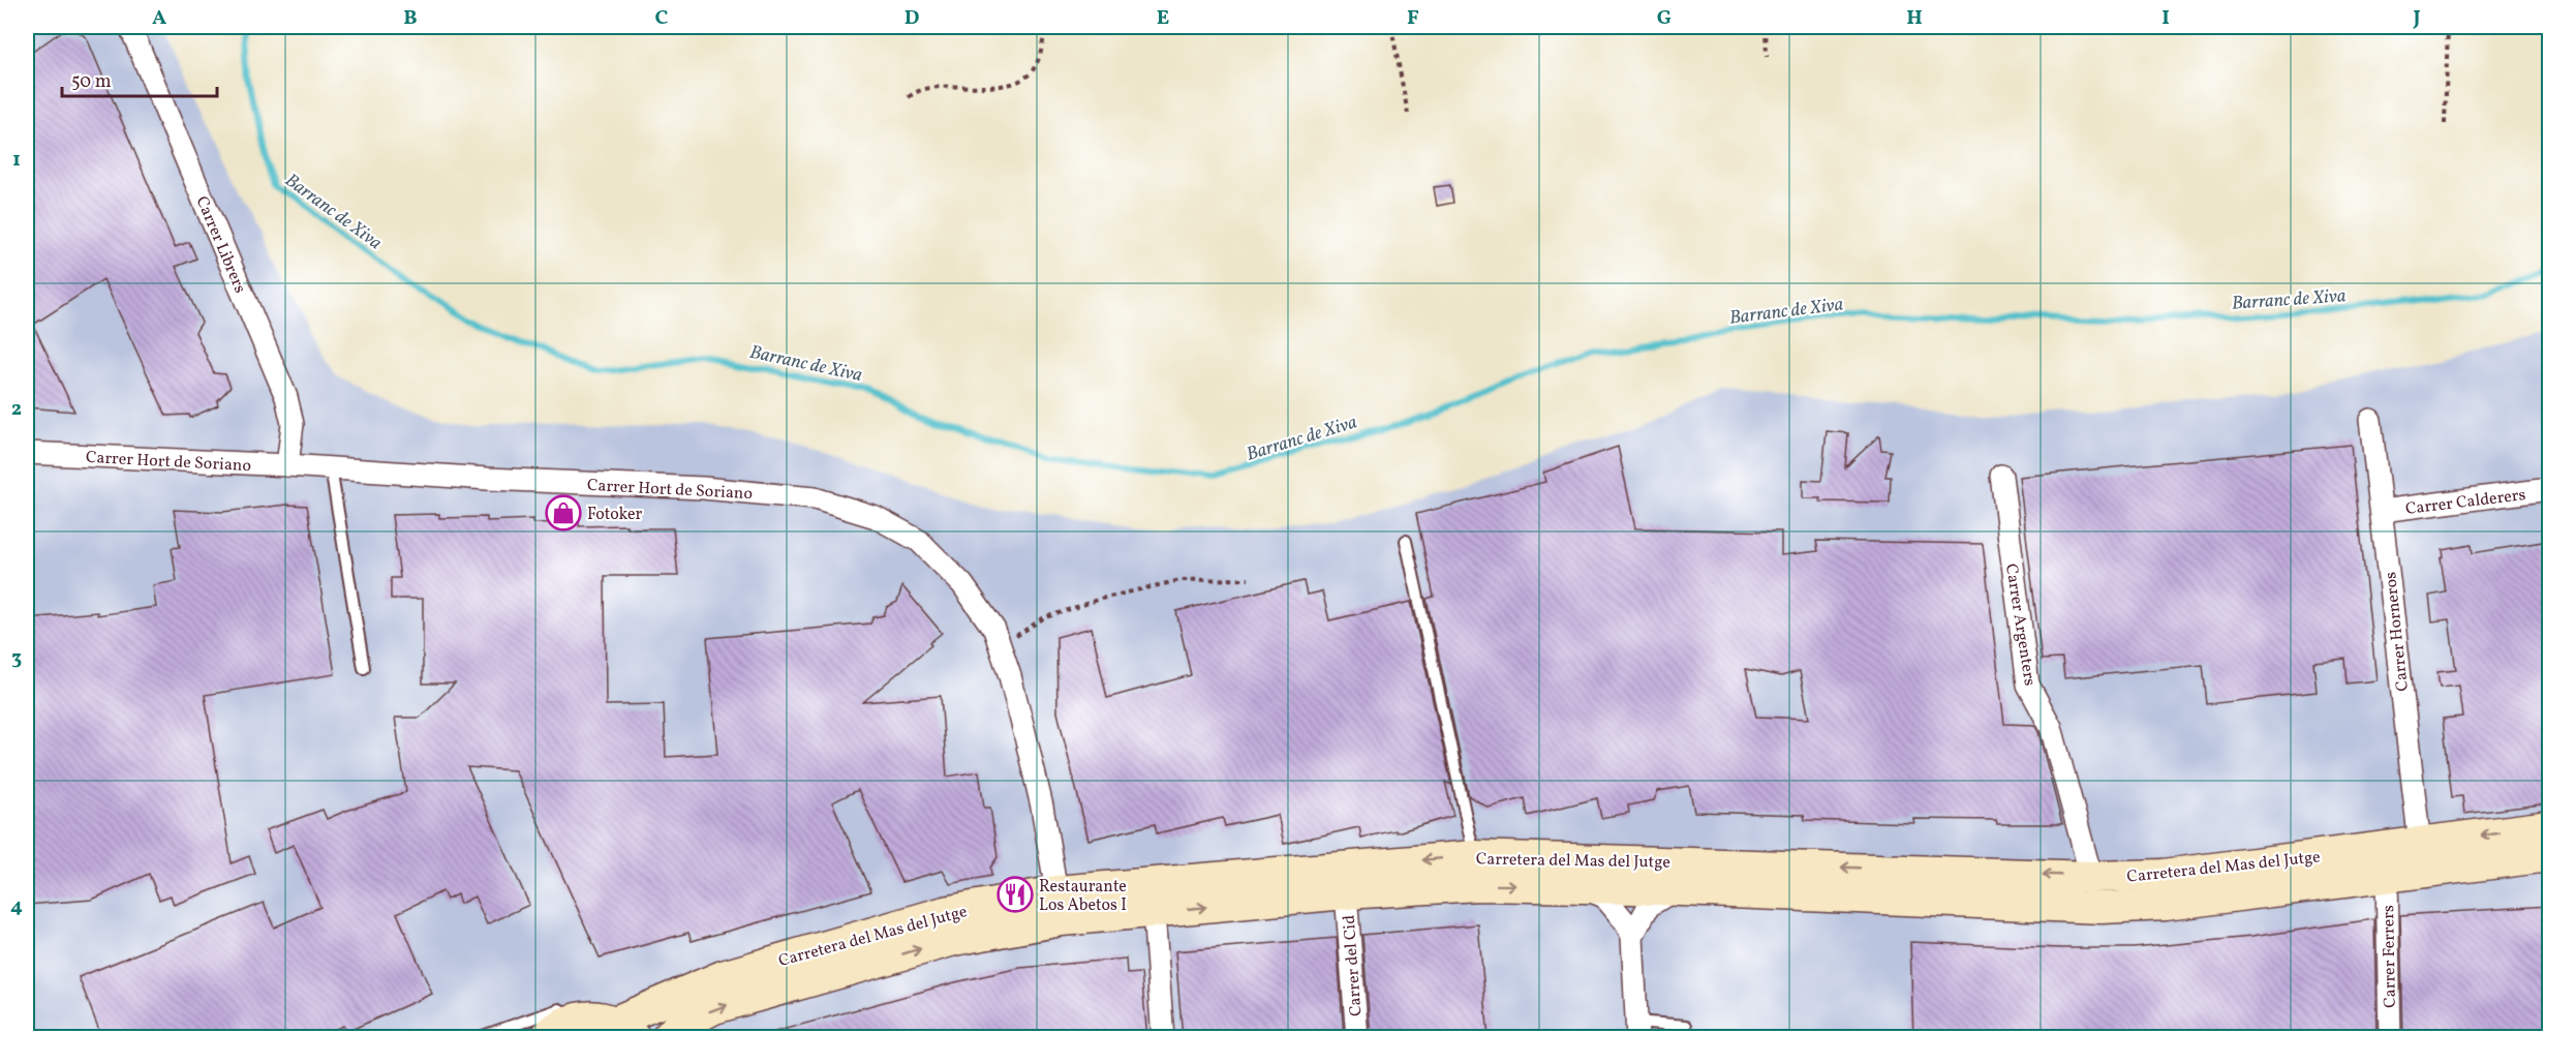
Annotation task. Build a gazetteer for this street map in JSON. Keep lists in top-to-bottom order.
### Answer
{
  "streets": {
    "street": [
      "Carrer Librers",
      "Carrer Hort de Soriano",
      "Carrer Calderers",
      "Carrer Argenters",
      "Carrer Horneros",
      "Carretera del Mas del Jutge",
      "Carrer Ferrers",
      "Carrer del Cid"
    ]
  },
  "crossings": [
    ["Carrer Librers", "Carrer Hort de Soriano"],
    ["Carrer Hort de Soriano", "Carretera del Mas del Jutge"],
    ["Carrer Calderers", "Carrer Horneros"],
    ["Carrer Argenters", "Carretera del Mas del Jutge"],
    ["Carrer Horneros", "Carretera del Mas del Jutge"],
    ["Carretera del Mas del Jutge", "Carrer Ferrers"],
    ["Carretera del Mas del Jutge", "Carrer del Cid"]
  ],
  "water": ["Barranc de Xiva"],
  "places": {
    "shop": ["Fotoker"],
    "restaurant": ["Restaurante Los Abetos I"]
  },
  "scale_bar": "50 m",
  "grid": {
    "columns": [
      "A",
      "B",
      "C",
      "D",
      "E",
      "F",
      "G",
      "H",
      "I",
      "J"
    ],
    "rows": [
      "1",
      "2",
      "3",
      "4"
    ]
  }
}
